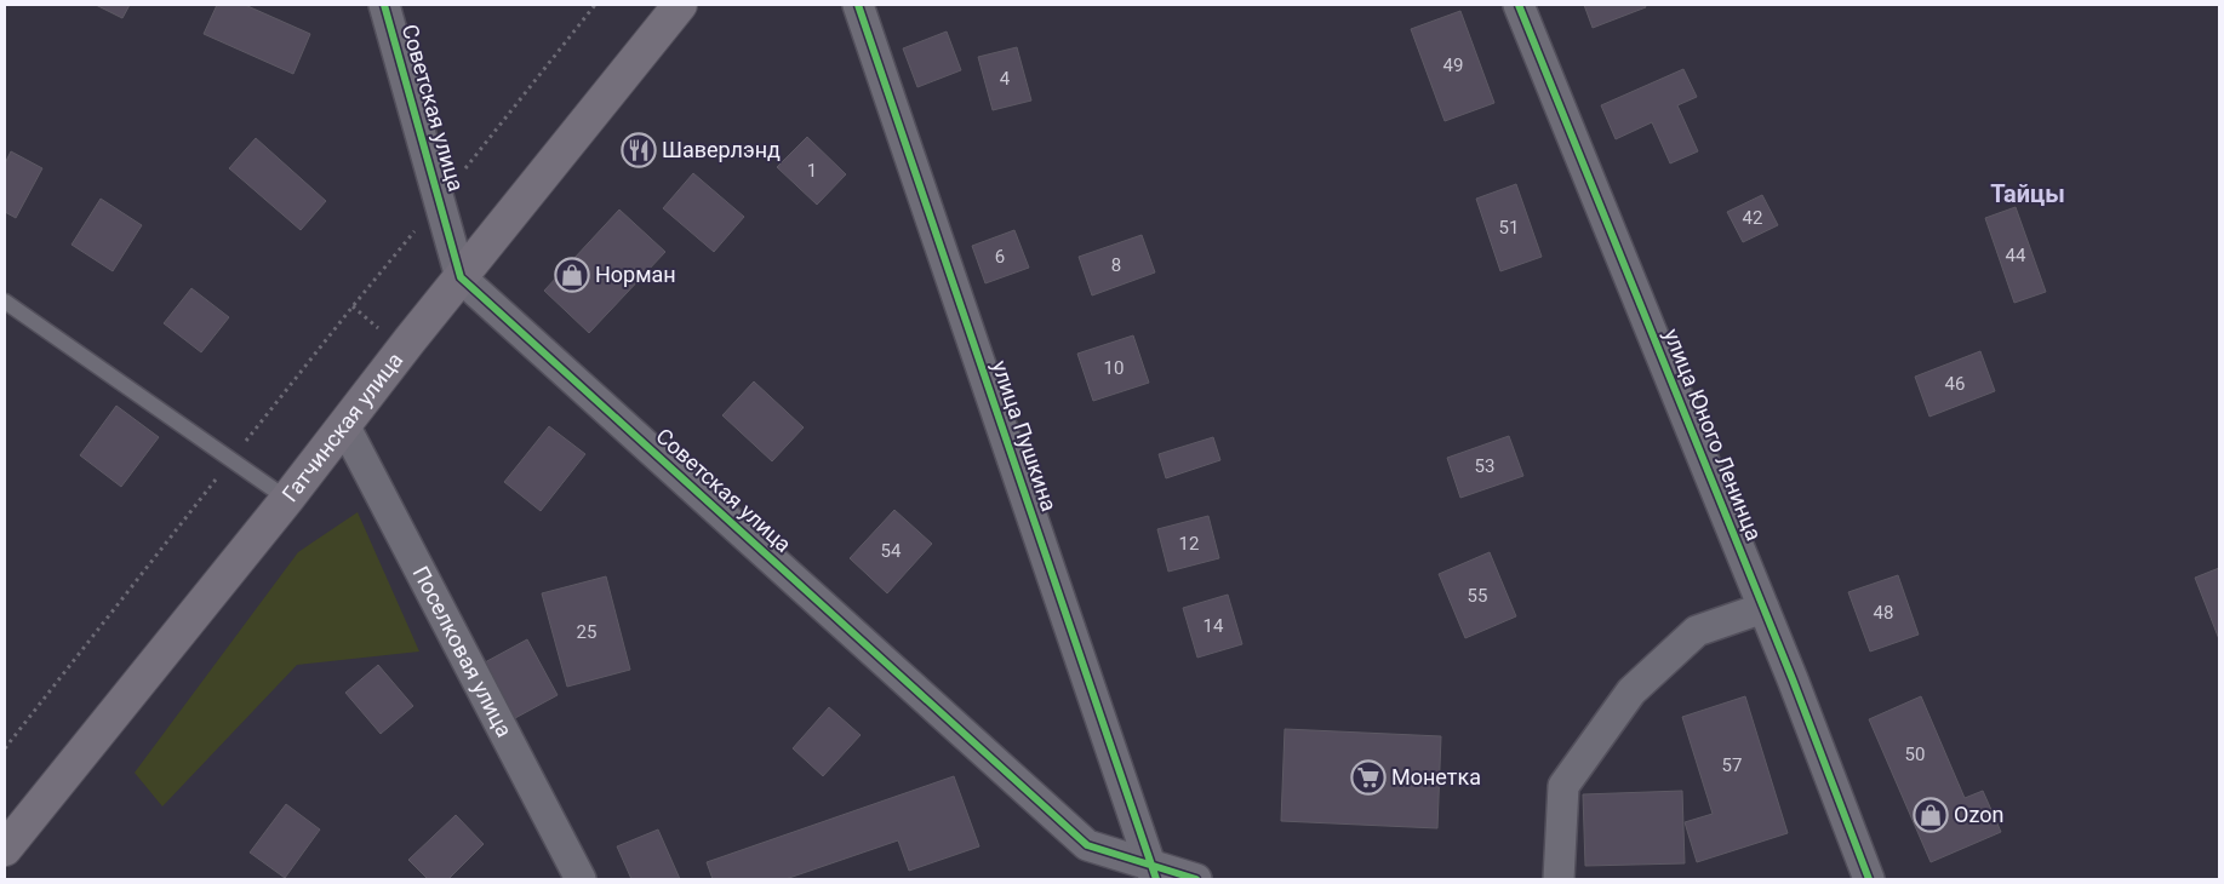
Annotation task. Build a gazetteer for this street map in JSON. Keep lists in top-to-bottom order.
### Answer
{
  "streets": {
    "main road": ["Гатчинская улица"],
    "street": [
      "Советская улица",
      "улица Юного Ленинца",
      "улица Пушкина",
      "Поселковая улица"
    ]
  },
  "crossings": [
    ["Советская улица", "Гатчинская улица"],
    ["Советская улица", "улица Пушкина"],
    ["Гатчинская улица", "Поселковая улица"]
  ],
  "districts": ["Тайцы"],
  "places": {
    "restaurant": ["Шаверлэнд"],
    "shop": ["Норман", "Ozon"],
    "supermarket": ["Монетка"]
  },
  "house_numbers": [
    "49",
    "4",
    "1",
    "42",
    "51",
    "44",
    "6",
    "8",
    "10",
    "46",
    "53",
    "12",
    "54",
    "55",
    "48",
    "14",
    "25",
    "50",
    "57"
  ]
}
